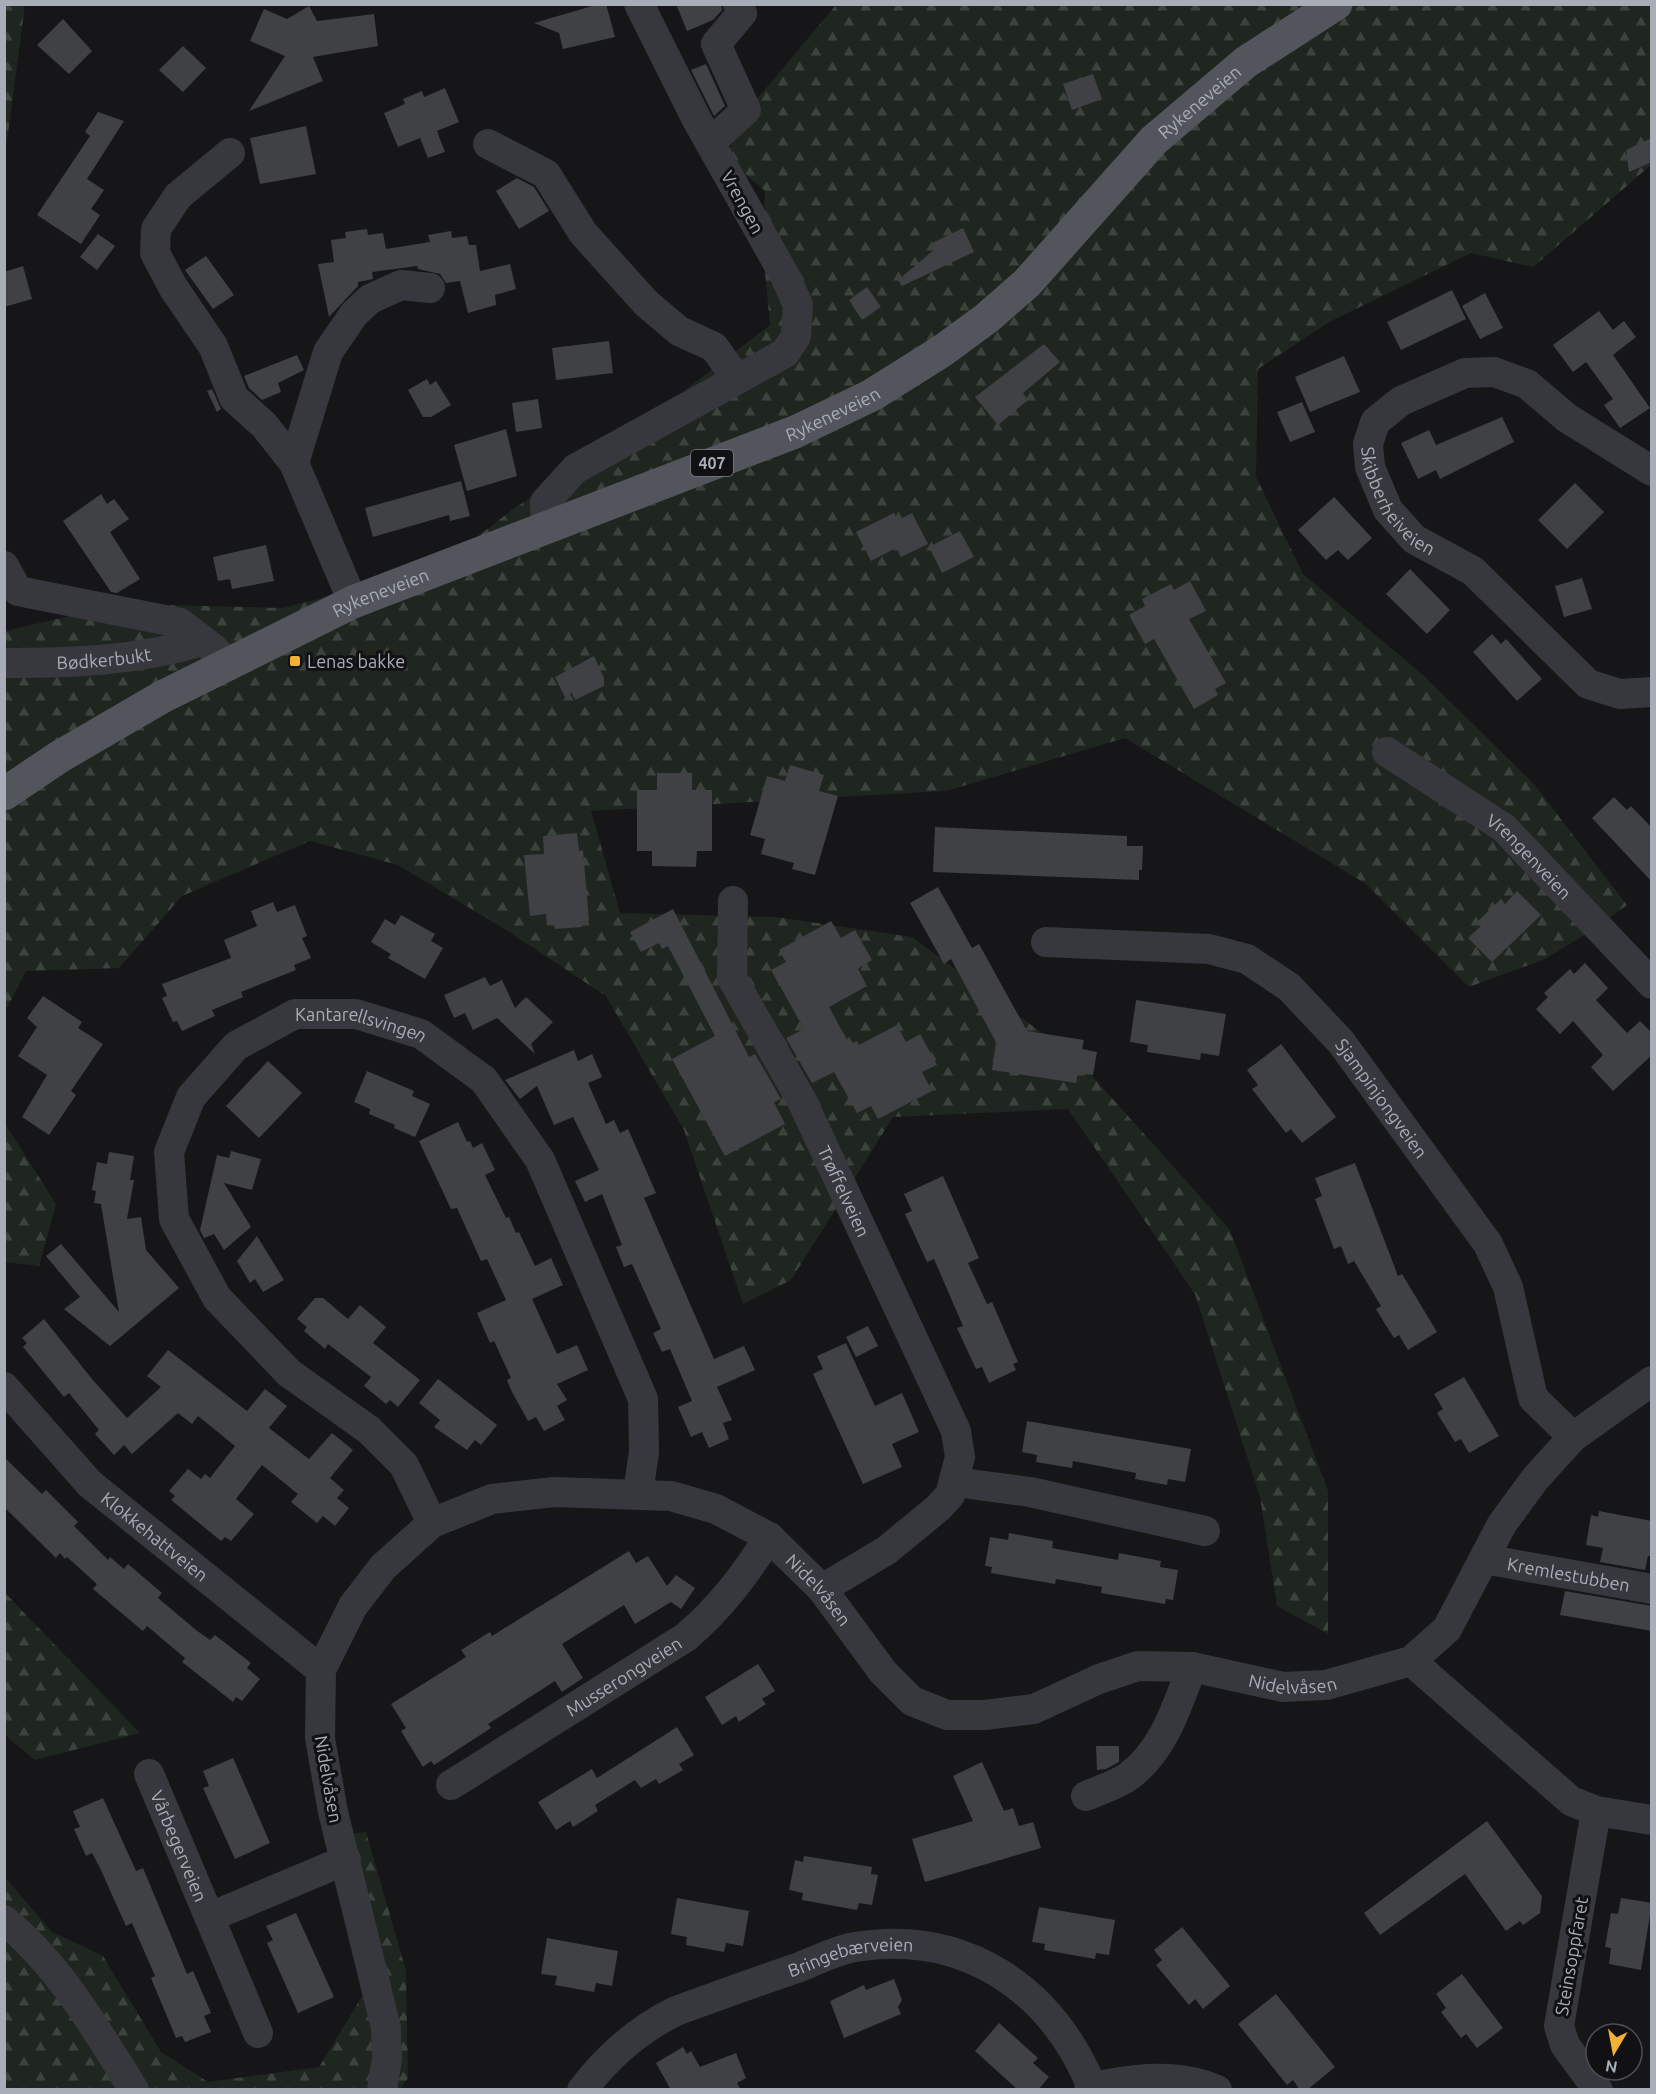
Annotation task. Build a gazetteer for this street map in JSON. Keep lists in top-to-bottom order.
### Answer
{
  "streets": {
    "main road": ["Rykeneveien", "407"],
    "street": [
      "Vrengen",
      "Skibberheiveien",
      "Bødkerbukt",
      "Vrengenveien",
      "Kantarellsvingen",
      "Sjampinjongveien",
      "Trøffelveien",
      "Klokkehattveien",
      "Kremlestubben",
      "Nidelvåsen",
      "Musserongveien",
      "Vårbegerveien",
      "Steinsoppfaret",
      "Bringebærveien"
    ]
  },
  "crossings": [
    ["Rykeneveien", "Vrengen"],
    ["Kantarellsvingen", "Nidelvåsen"],
    ["Sjampinjongveien", "Nidelvåsen"],
    ["Trøffelveien", "Nidelvåsen"],
    ["Klokkehattveien", "Nidelvåsen"],
    ["Kremlestubben", "Nidelvåsen"],
    ["Nidelvåsen", "Musserongveien"],
    ["Nidelvåsen", "Vårbegerveien"]
  ],
  "places": {
    "transit": ["Lenas bakke"]
  },
  "north": "bottom"
}
